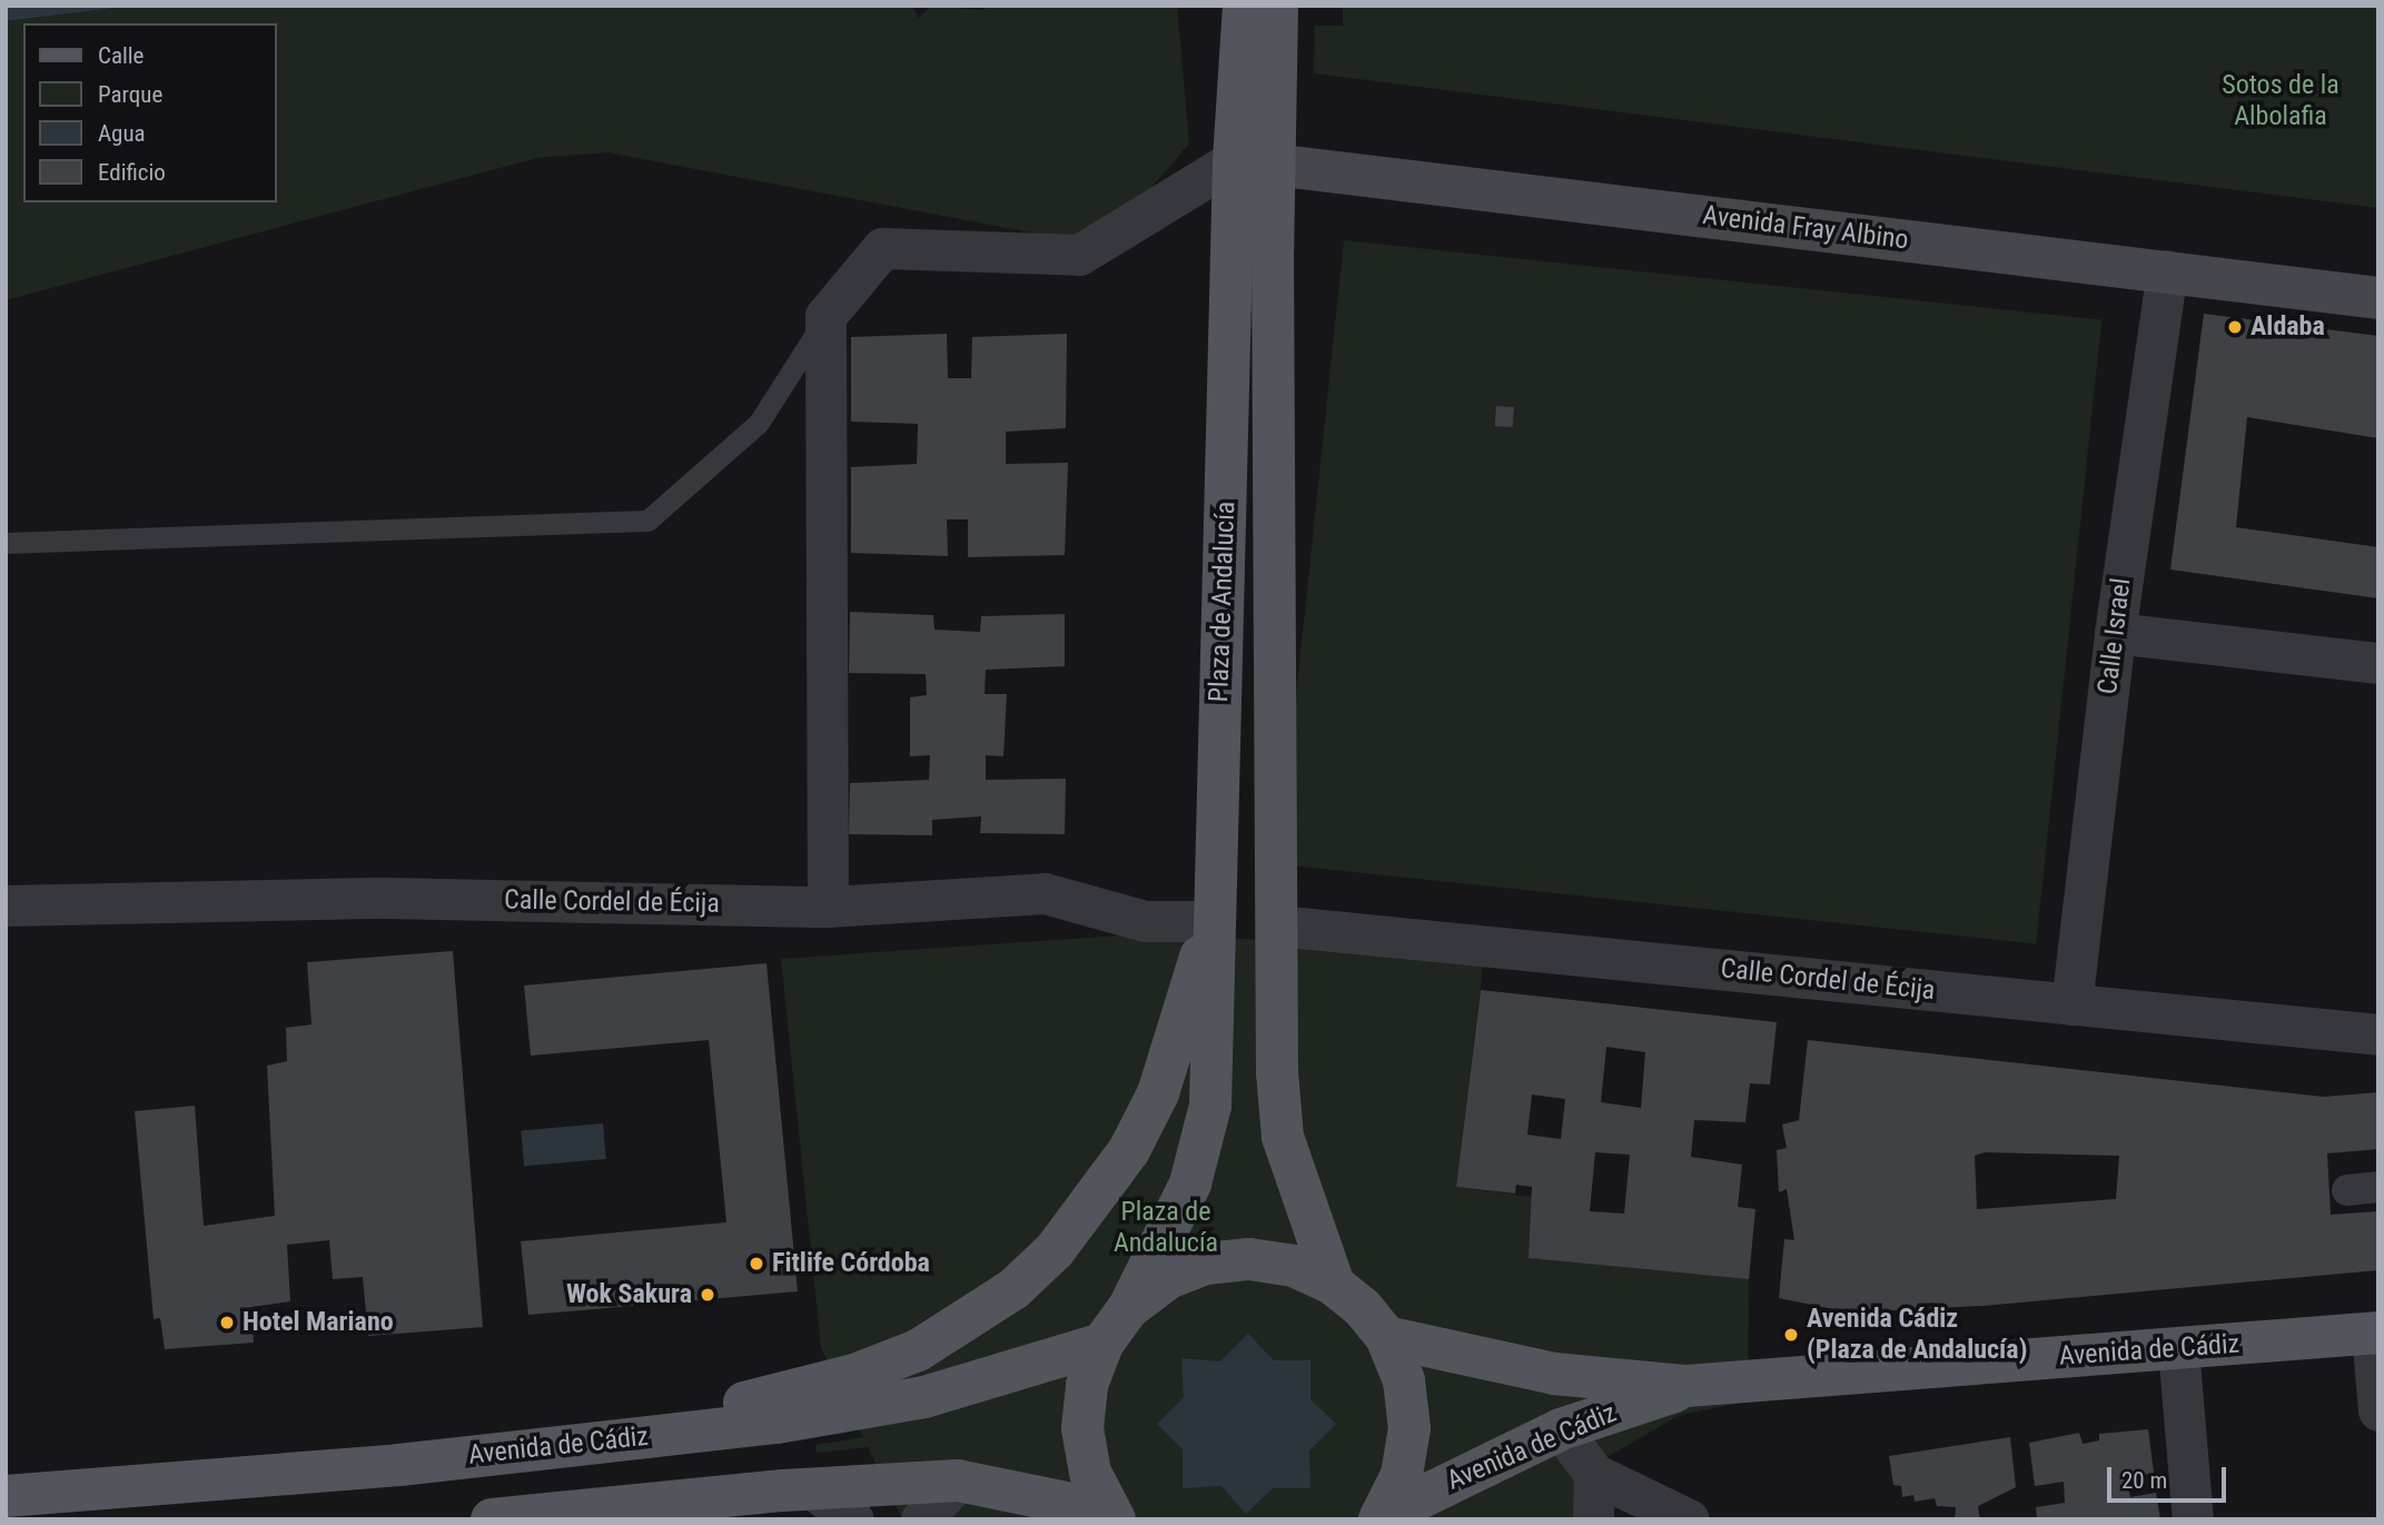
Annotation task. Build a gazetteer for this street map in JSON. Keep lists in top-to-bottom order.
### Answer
{
  "streets": {
    "main road": ["Avenida Fray Albino", "Plaza de Andalucía", "Avenida de Cádiz"],
    "street": ["Calle Israel", "Calle Cordel de Écija"]
  },
  "crossings": [
    ["Avenida Fray Albino", "Plaza de Andalucía"],
    ["Avenida Fray Albino", "Calle Israel"],
    ["Plaza de Andalucía", "Calle Cordel de Écija"],
    ["Plaza de Andalucía", "Avenida de Cádiz"],
    ["Calle Israel", "Calle Cordel de Écija"]
  ],
  "parks": ["Sotos de la Albolafia", "Plaza de Andalucía"],
  "places": [
    "Aldaba",
    "Fitlife Córdoba",
    "Wok Sakura",
    "Hotel Mariano",
    "Avenida Cádiz (Plaza de Andalucía)"
  ],
  "legend": [
    "Calle",
    "Parque",
    "Agua",
    "Edificio"
  ],
  "scale_bar": "20 m"
}
